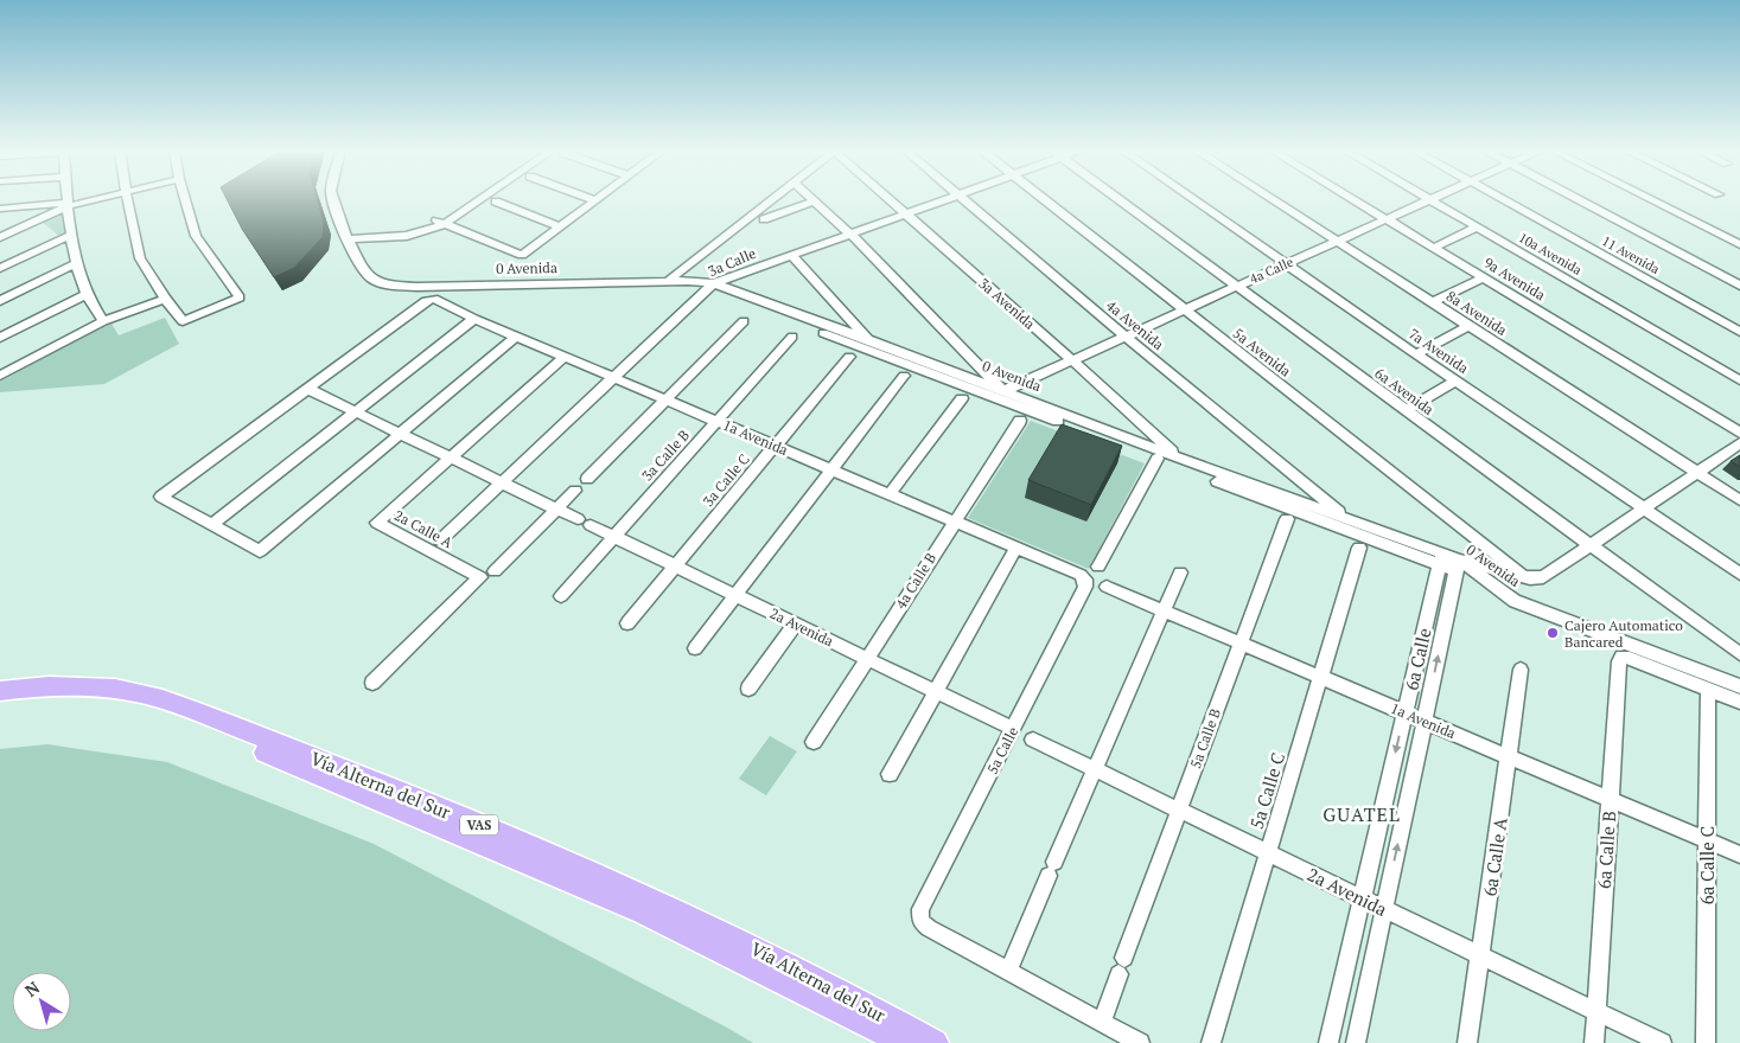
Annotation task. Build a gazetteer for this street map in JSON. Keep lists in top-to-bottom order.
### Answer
{
  "streets": {
    "highway": ["Vía Alterna del Sur", "VAS"],
    "street": [
      "10a Avenida",
      "11 Avenida",
      "3a Calle",
      "0 Avenida",
      "4a Calle",
      "9a Avenida",
      "3a Avenida",
      "8a Avenida",
      "4a Avenida",
      "7a Avenida",
      "5a Avenida",
      "6a Avenida",
      "1a Avenida",
      "3a Calle B",
      "3a Calle C",
      "2a Calle A",
      "4a Calle B",
      "2a Avenida",
      "6a Calle",
      "5a Calle B",
      "5a Calle",
      "5a Calle C",
      "6a Calle B",
      "6a Calle A",
      "6a Calle C"
    ]
  },
  "crossings": [
    ["10a Avenida", "4a Calle"],
    ["3a Calle", "0 Avenida"],
    ["3a Calle", "3a Avenida"],
    ["3a Calle", "1a Avenida"],
    ["3a Calle", "2a Avenida"],
    ["0 Avenida", "4a Calle"],
    ["0 Avenida", "3a Avenida"],
    ["0 Avenida", "4a Avenida"],
    ["0 Avenida", "6a Calle"],
    ["4a Calle", "9a Avenida"],
    ["4a Calle", "3a Avenida"],
    ["4a Calle", "8a Avenida"],
    ["4a Calle", "4a Avenida"],
    ["4a Calle", "7a Avenida"],
    ["4a Calle", "5a Avenida"],
    ["4a Calle", "6a Avenida"],
    ["1a Avenida", "3a Calle B"],
    ["1a Avenida", "3a Calle C"],
    ["1a Avenida", "2a Calle A"],
    ["1a Avenida", "4a Calle B"],
    ["1a Avenida", "2a Avenida"],
    ["1a Avenida", "6a Calle"],
    ["1a Avenida", "5a Calle B"],
    ["1a Avenida", "5a Calle"],
    ["1a Avenida", "5a Calle C"],
    ["1a Avenida", "6a Calle B"],
    ["1a Avenida", "6a Calle A"],
    ["1a Avenida", "6a Calle C"],
    ["3a Calle B", "2a Avenida"],
    ["3a Calle C", "2a Avenida"],
    ["2a Calle A", "2a Avenida"],
    ["4a Calle B", "2a Avenida"],
    ["2a Avenida", "6a Calle"],
    ["2a Avenida", "5a Calle B"],
    ["2a Avenida", "5a Calle"],
    ["2a Avenida", "5a Calle C"],
    ["2a Avenida", "6a Calle B"],
    ["2a Avenida", "6a Calle A"],
    ["6a Calle B", "6a Calle C"]
  ],
  "districts": ["GUATEL"],
  "places": ["Cajero Automatico Bancared"],
  "north": "top left"
}
